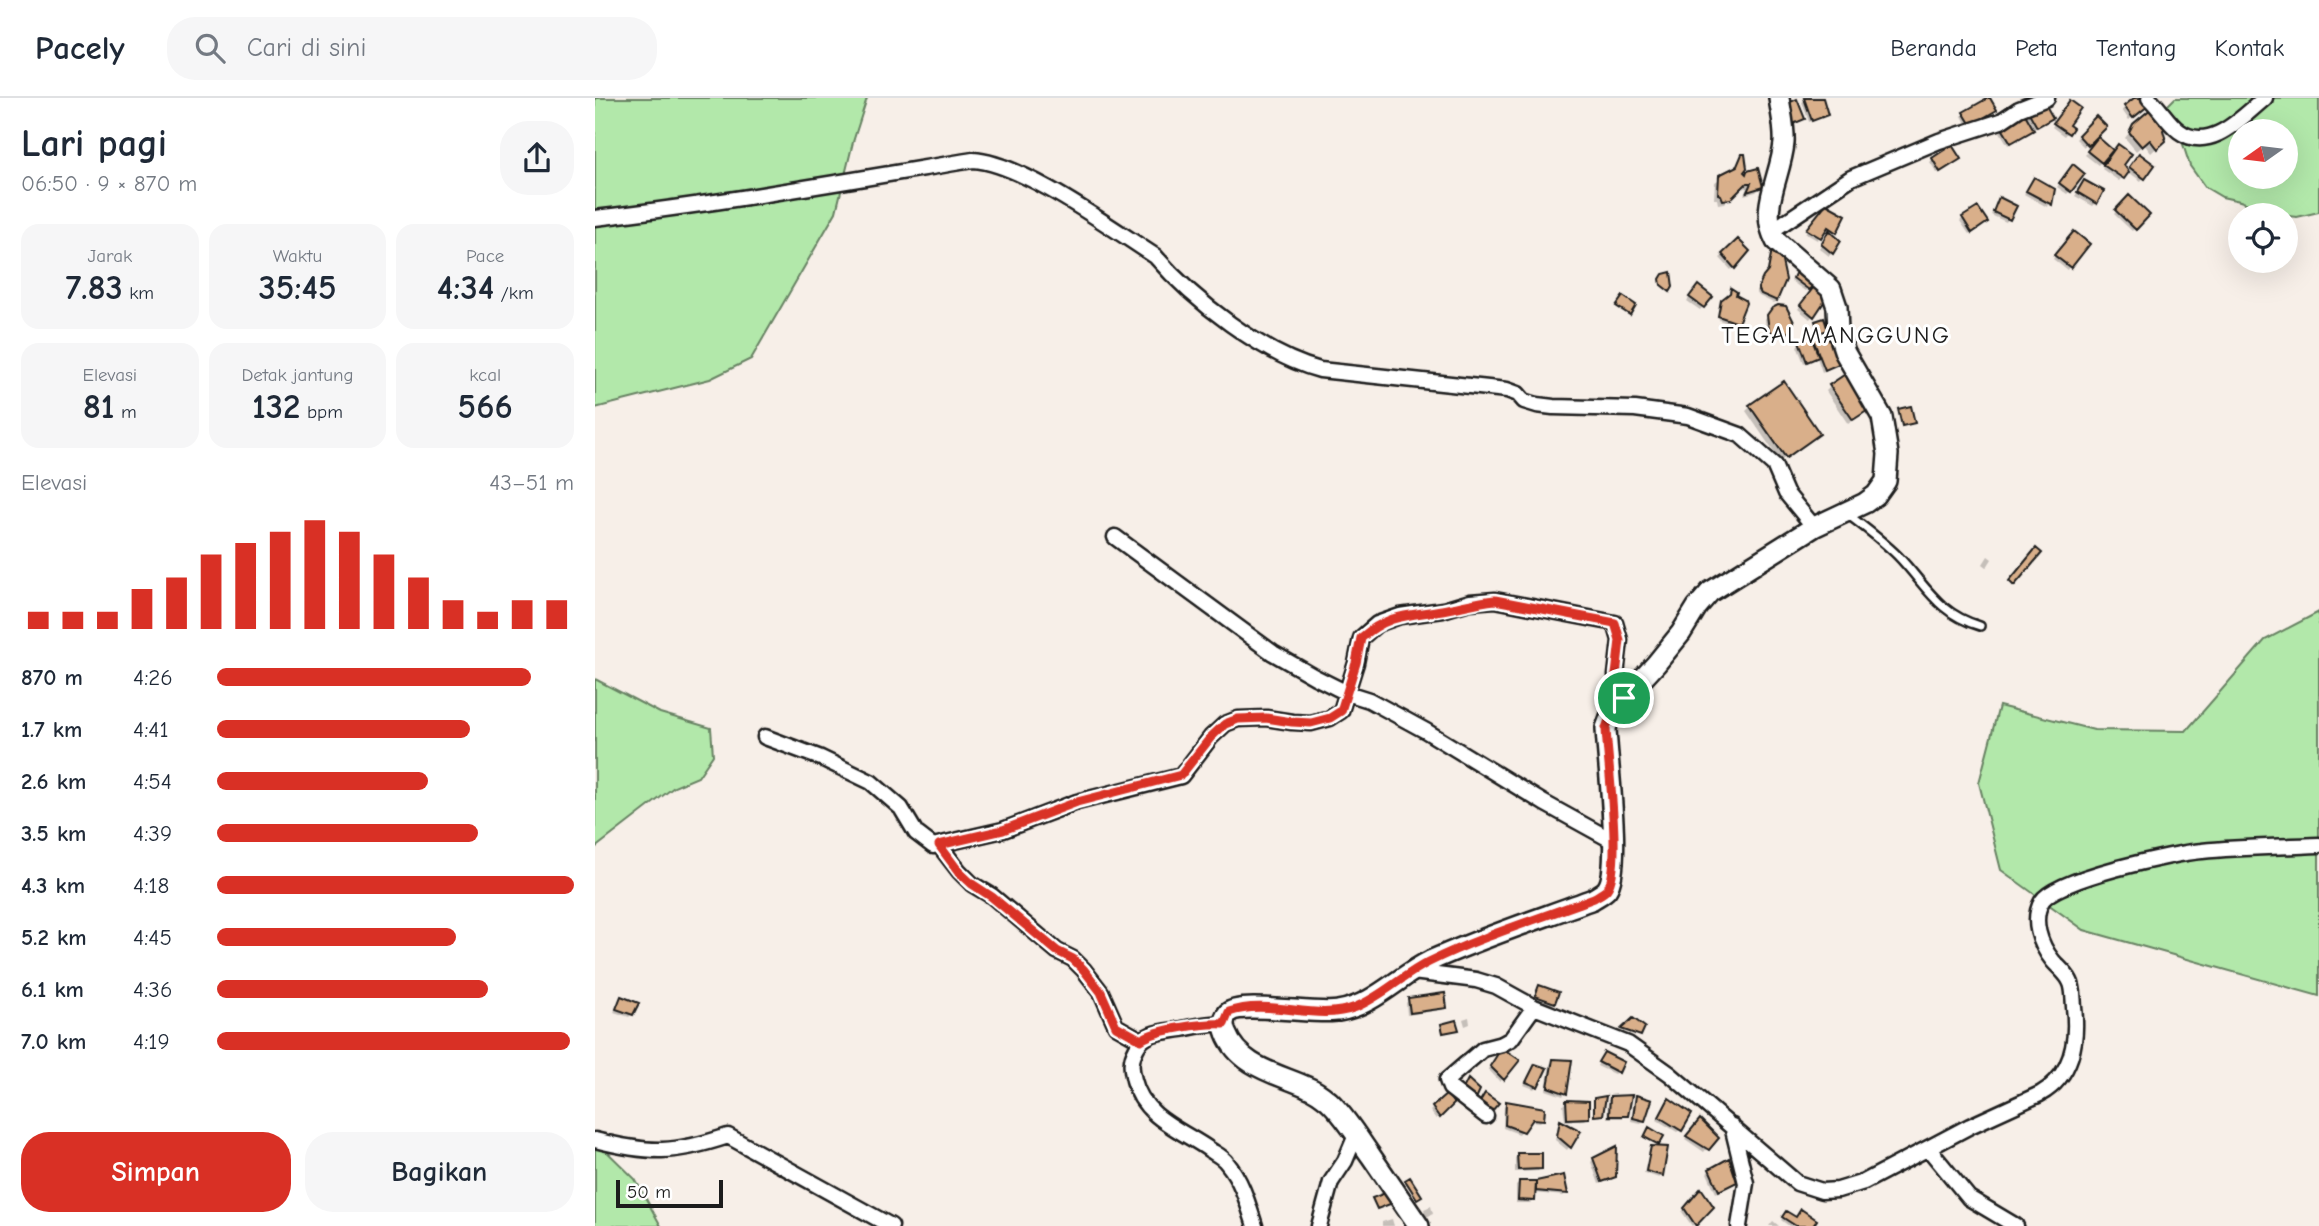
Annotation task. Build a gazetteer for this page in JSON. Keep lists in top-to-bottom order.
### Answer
{
  "districts": ["TEGALMANGGUNG"],
  "scale_bar": "50 m",
  "north": "left",
  "page": {
    "header": "Pacely",
    "search": "Cari di sini",
    "nav": [
      "Beranda",
      "Peta",
      "Tentang",
      "Kontak"
    ],
    "heading": ["Lari pagi", "06:50 · 9 × 870 m"],
    "stats": [
      ["Jarak", "7.83 km"],
      ["Waktu", "35:45"],
      ["Pace", "4:34 /km"],
      ["Elevasi", "81 m"],
      ["Detak jantung", "132 bpm"],
      ["kcal", "566"]
    ],
    "chart": ["Elevasi", "43–51 m"],
    "list": [
      {
        "name": "870 m",
        "note": "4:26"
      },
      {
        "name": "1.7 km",
        "note": "4:41"
      },
      {
        "name": "2.6 km",
        "note": "4:54"
      },
      {
        "name": "3.5 km",
        "note": "4:39"
      },
      {
        "name": "4.3 km",
        "note": "4:18"
      },
      {
        "name": "5.2 km",
        "note": "4:45"
      },
      {
        "name": "6.1 km",
        "note": "4:36"
      },
      {
        "name": "7.0 km",
        "note": "4:19"
      }
    ],
    "buttons": ["Simpan", "Bagikan"],
    "scale": "50 m"
  }
}
